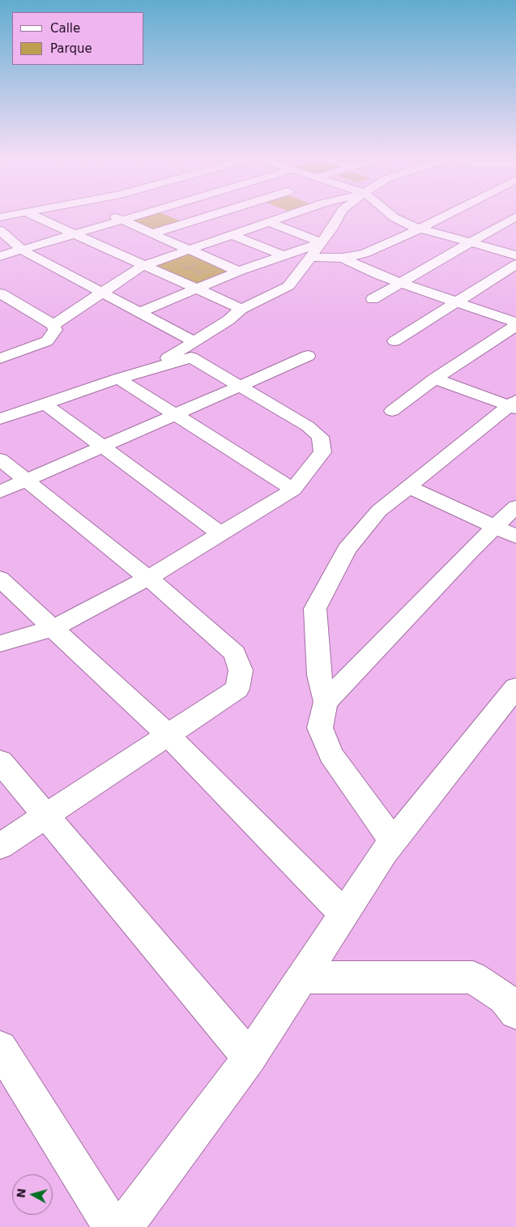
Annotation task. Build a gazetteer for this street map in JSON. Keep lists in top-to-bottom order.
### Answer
{
  "legend": ["Calle", "Parque"],
  "north": "left"
}
